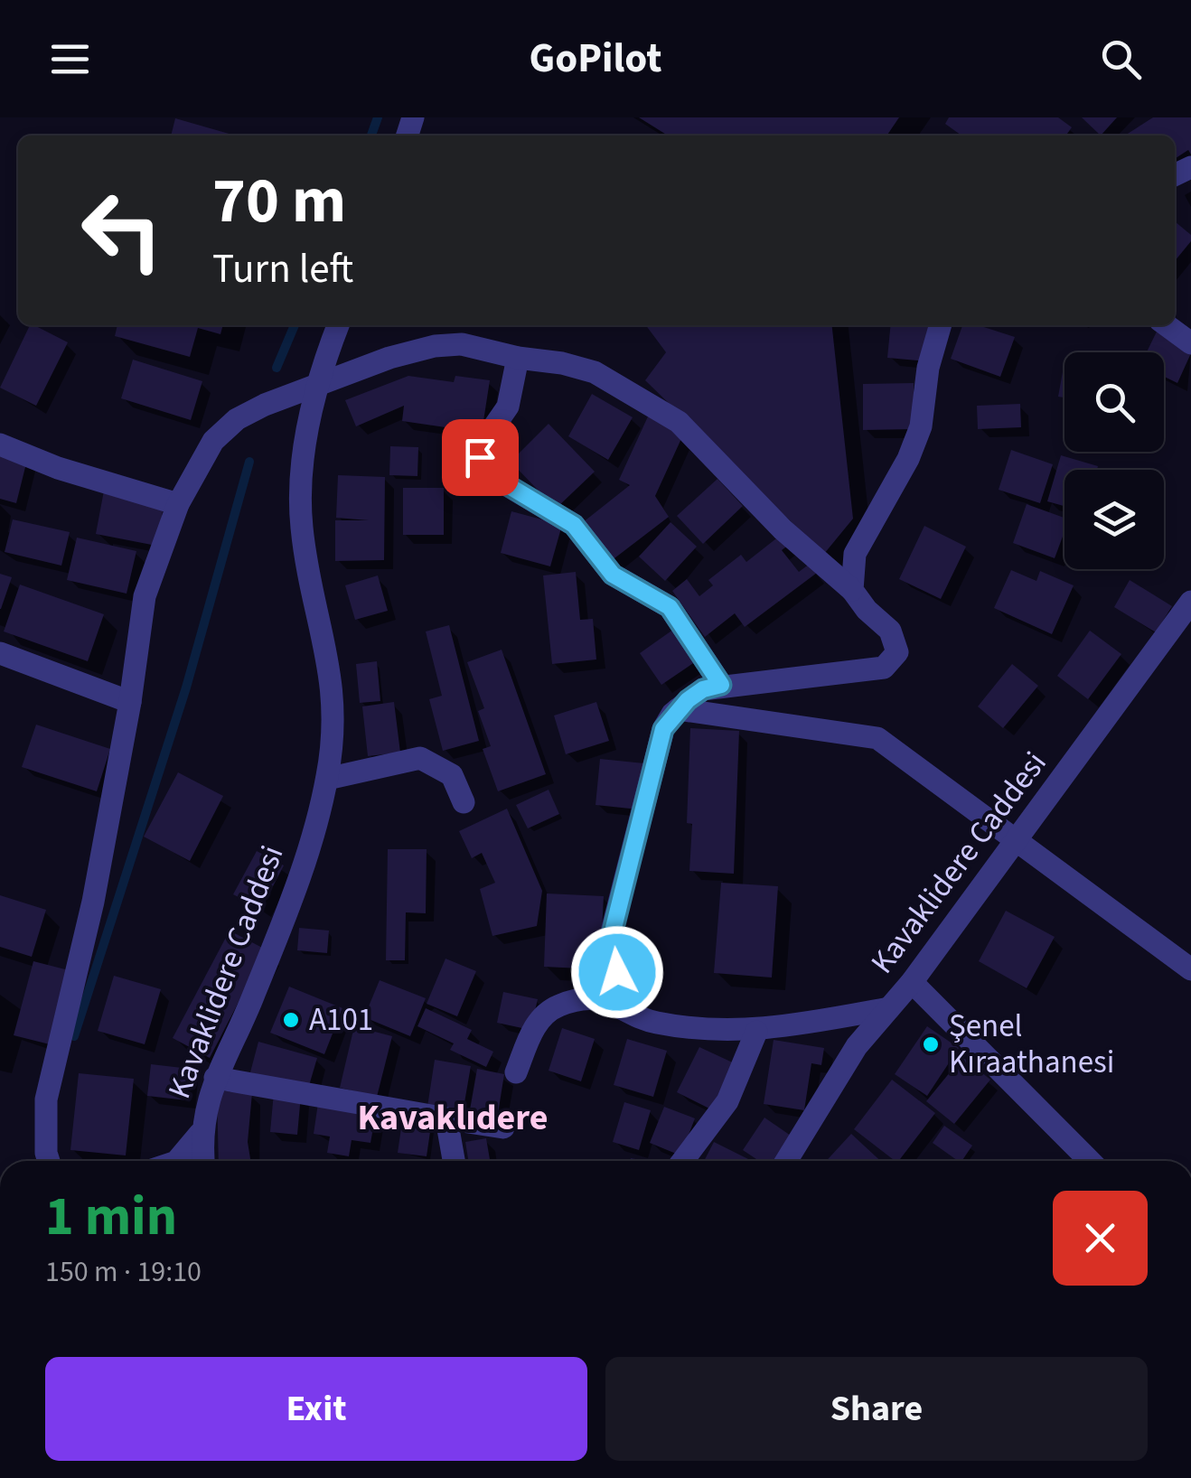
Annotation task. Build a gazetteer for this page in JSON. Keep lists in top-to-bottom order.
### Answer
{
  "streets": {
    "street": ["Kavaklidere Caddesi"]
  },
  "districts": ["Kavaklıdere"],
  "places": ["A101", "Şenel Kıraathanesi"],
  "page": {
    "header": "GoPilot",
    "turn": ["70 m", "Turn left"],
    "heading": ["1 min", "150 m · 19:10"],
    "buttons": ["Exit", "Share"]
  }
}
